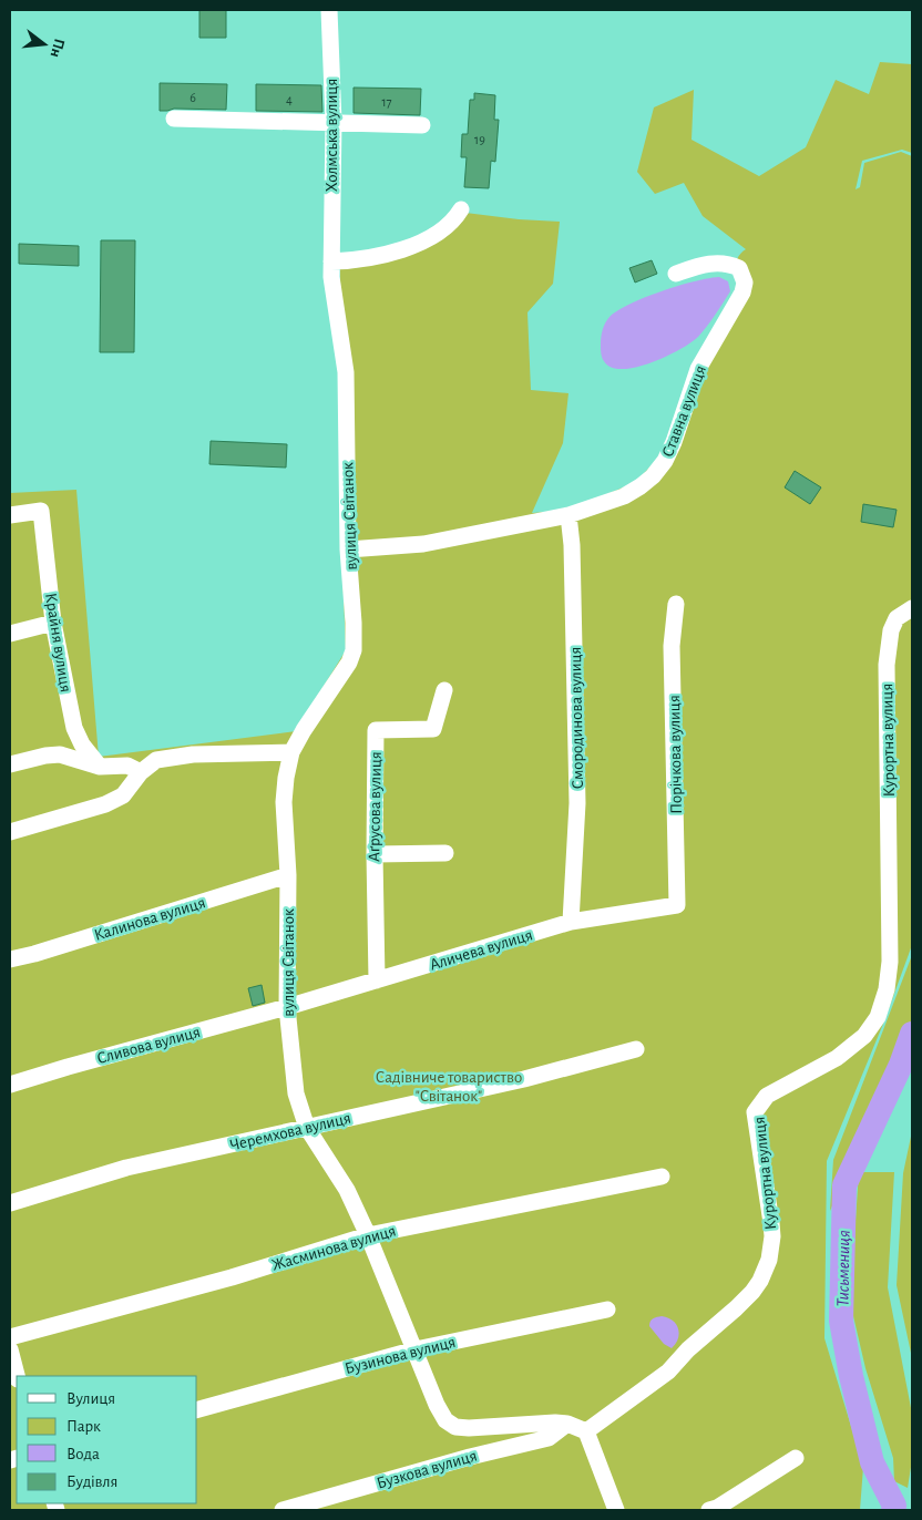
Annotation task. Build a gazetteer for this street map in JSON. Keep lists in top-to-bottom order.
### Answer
{
  "streets": {
    "street": [
      "Холмська вулиця",
      "Ставна вулиця",
      "вулиця Світанок",
      "Крайня вулиця",
      "Смородинова вулиця",
      "Курортна вулиця",
      "Порічкова вулиця",
      "Аґрусова вулиця",
      "Калинова вулиця",
      "Аличева вулиця",
      "Сливова вулиця",
      "Черемхова вулиця",
      "Жасминова вулиця",
      "Бузинова вулиця",
      "Бузкова вулиця"
    ]
  },
  "crossings": [
    ["Холмська вулиця", "вулиця Світанок"],
    ["Ставна вулиця", "вулиця Світанок"],
    ["Ставна вулиця", "Смородинова вулиця"],
    ["вулиця Світанок", "Курортна вулиця"],
    ["вулиця Світанок", "Калинова вулиця"],
    ["вулиця Світанок", "Аличева вулиця"],
    ["вулиця Світанок", "Сливова вулиця"],
    ["вулиця Світанок", "Черемхова вулиця"],
    ["вулиця Світанок", "Жасминова вулиця"],
    ["вулиця Світанок", "Бузинова вулиця"],
    ["вулиця Світанок", "Бузкова вулиця"],
    ["Смородинова вулиця", "Аличева вулиця"],
    ["Порічкова вулиця", "Аличева вулиця"],
    ["Аґрусова вулиця", "Аличева вулиця"],
    ["Аличева вулиця", "Сливова вулиця"]
  ],
  "water": ["Тисьмениця"],
  "parks": ["Садівниче товариство \"Світанок\""],
  "house_numbers": [
    "6",
    "4",
    "17",
    "19"
  ],
  "legend": [
    "Вулиця",
    "Парк",
    "Вода",
    "Будівля"
  ],
  "north": "right"
}
